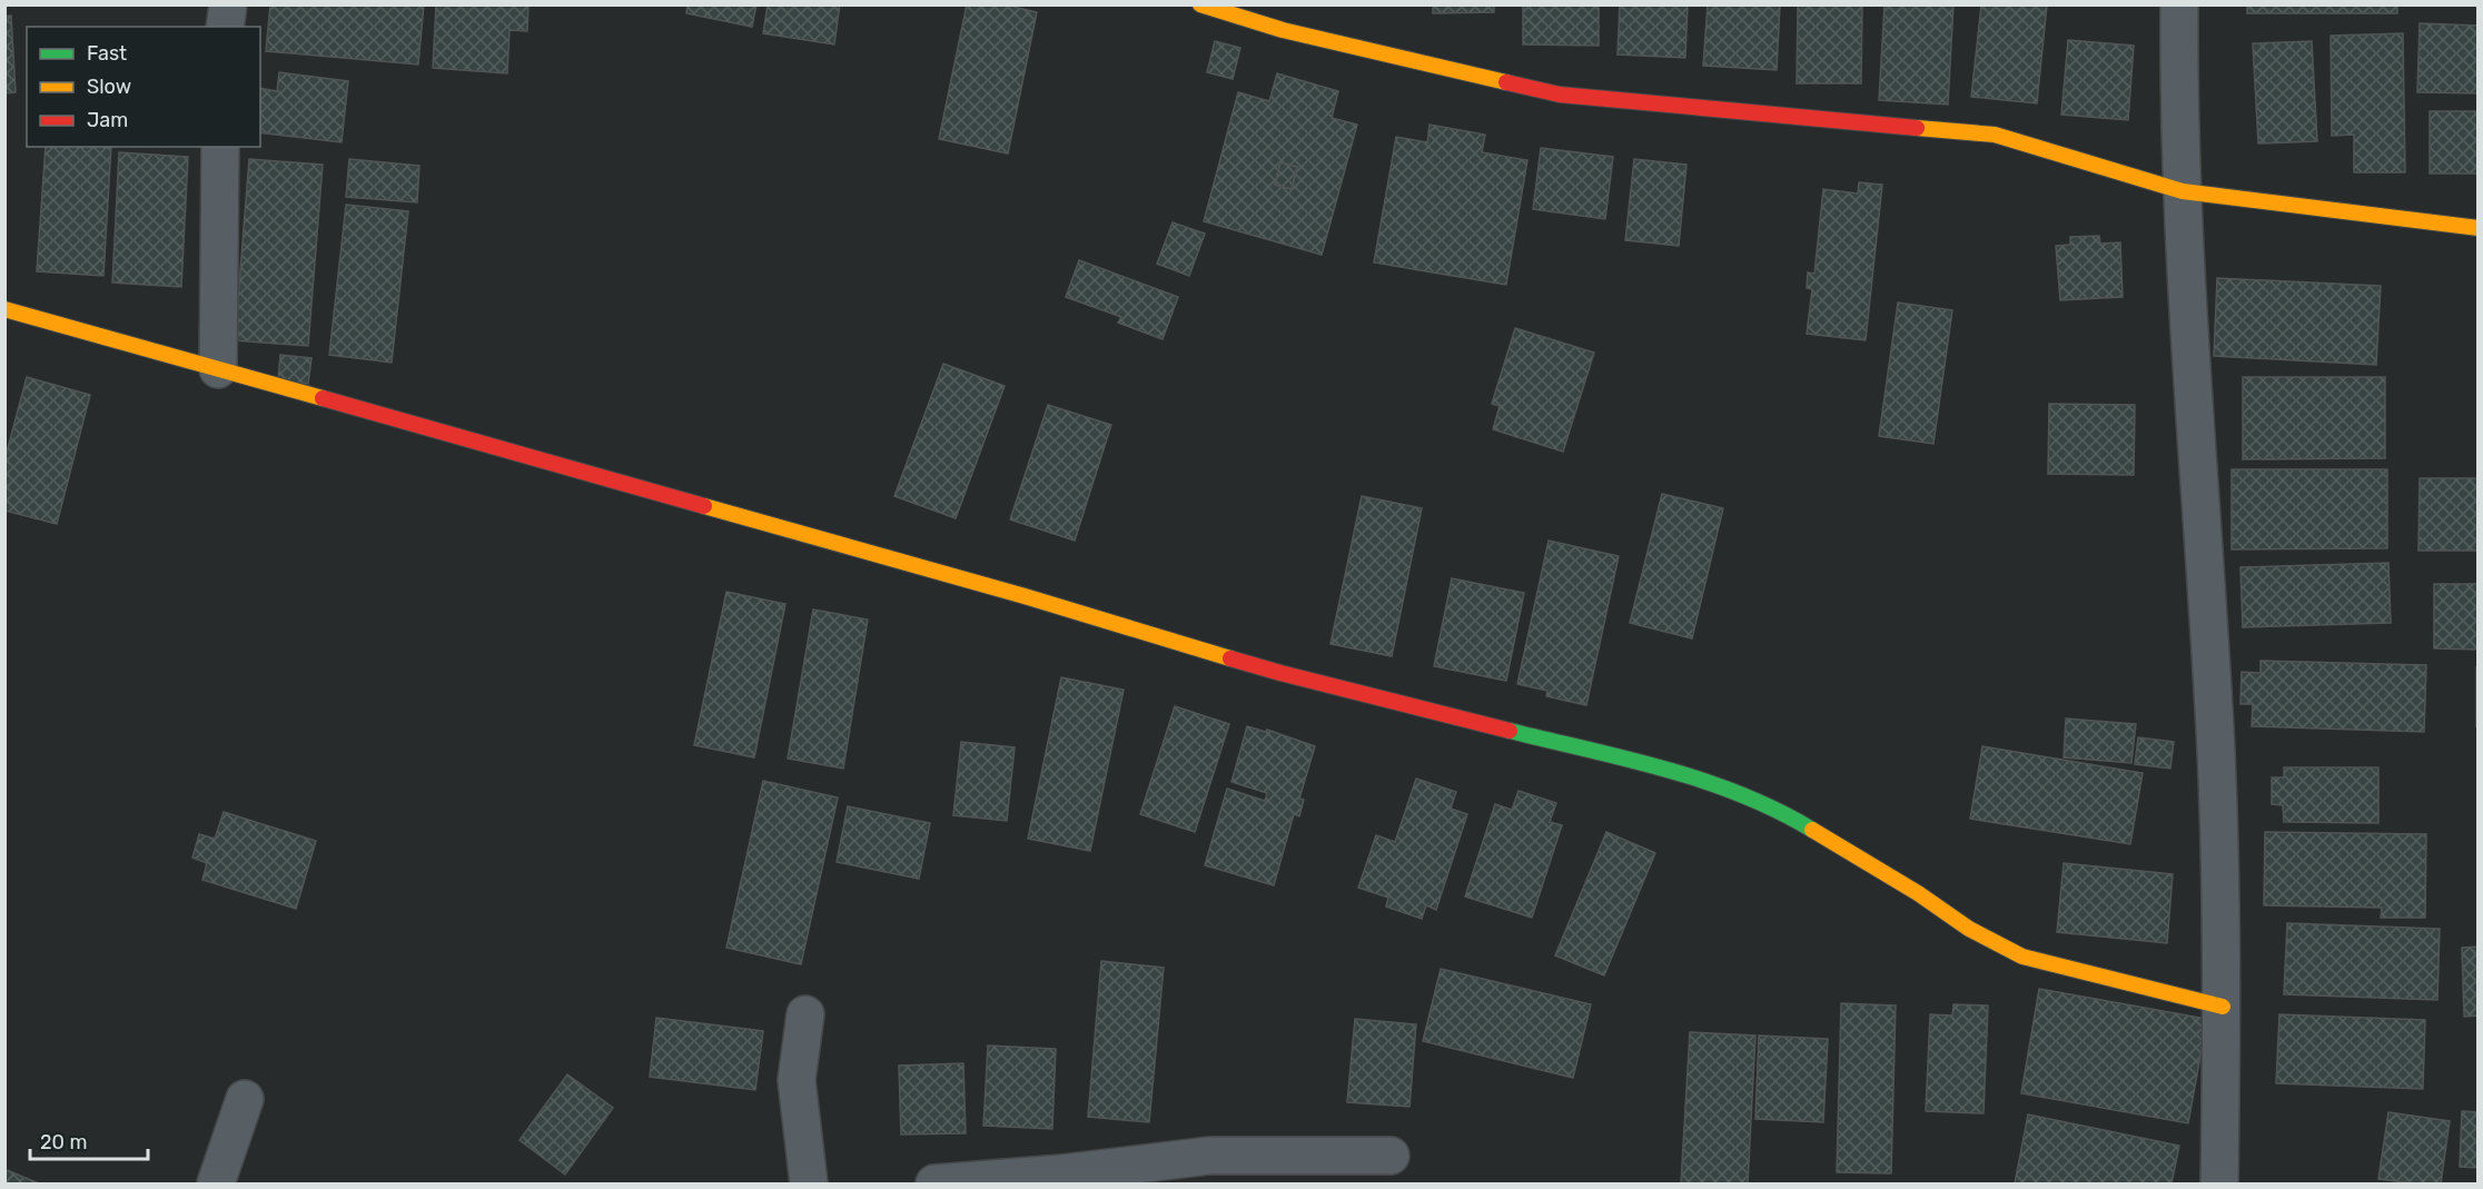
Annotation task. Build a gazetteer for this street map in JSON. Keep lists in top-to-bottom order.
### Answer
{
  "legend": ["Fast", "Slow", "Jam"],
  "scale_bar": "20 m"
}
